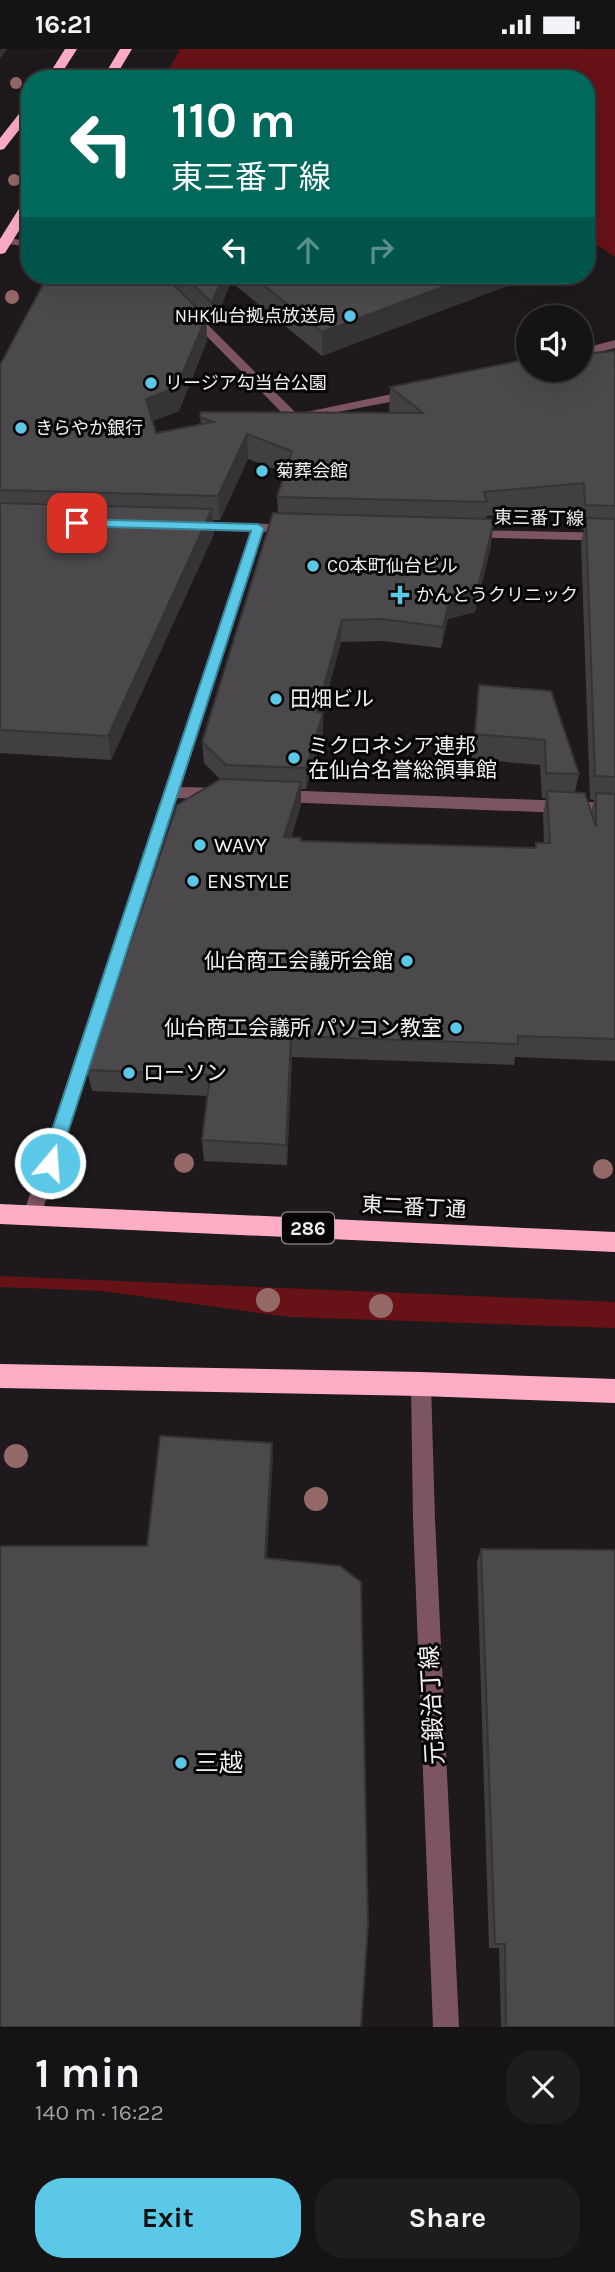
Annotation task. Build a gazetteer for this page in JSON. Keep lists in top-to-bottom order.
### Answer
{
  "streets": {
    "highway": ["東二番丁通", "286"],
    "street": ["東三番丁線", "元鍛治丁線"]
  },
  "places": {
    "other": [
      "NHK仙台拠点放送局",
      "リージア勾当台公園",
      "きらやか銀行",
      "菊葬会館",
      "CO本町仙台ビル",
      "田畑ビル",
      "ミクロネシア連邦 在仙台名誉総領事館",
      "WAVY",
      "ENSTYLE",
      "仙台商工会議所会館",
      "仙台商工会議所 パソコン教室",
      "ローソン",
      "三越"
    ],
    "health": ["かんとうクリニック"]
  },
  "page": {
    "status": "16:21",
    "turn": ["110 m", "東三番丁線"],
    "heading": ["1 min", "140 m · 16:22"],
    "buttons": ["Exit", "Share"]
  }
}
